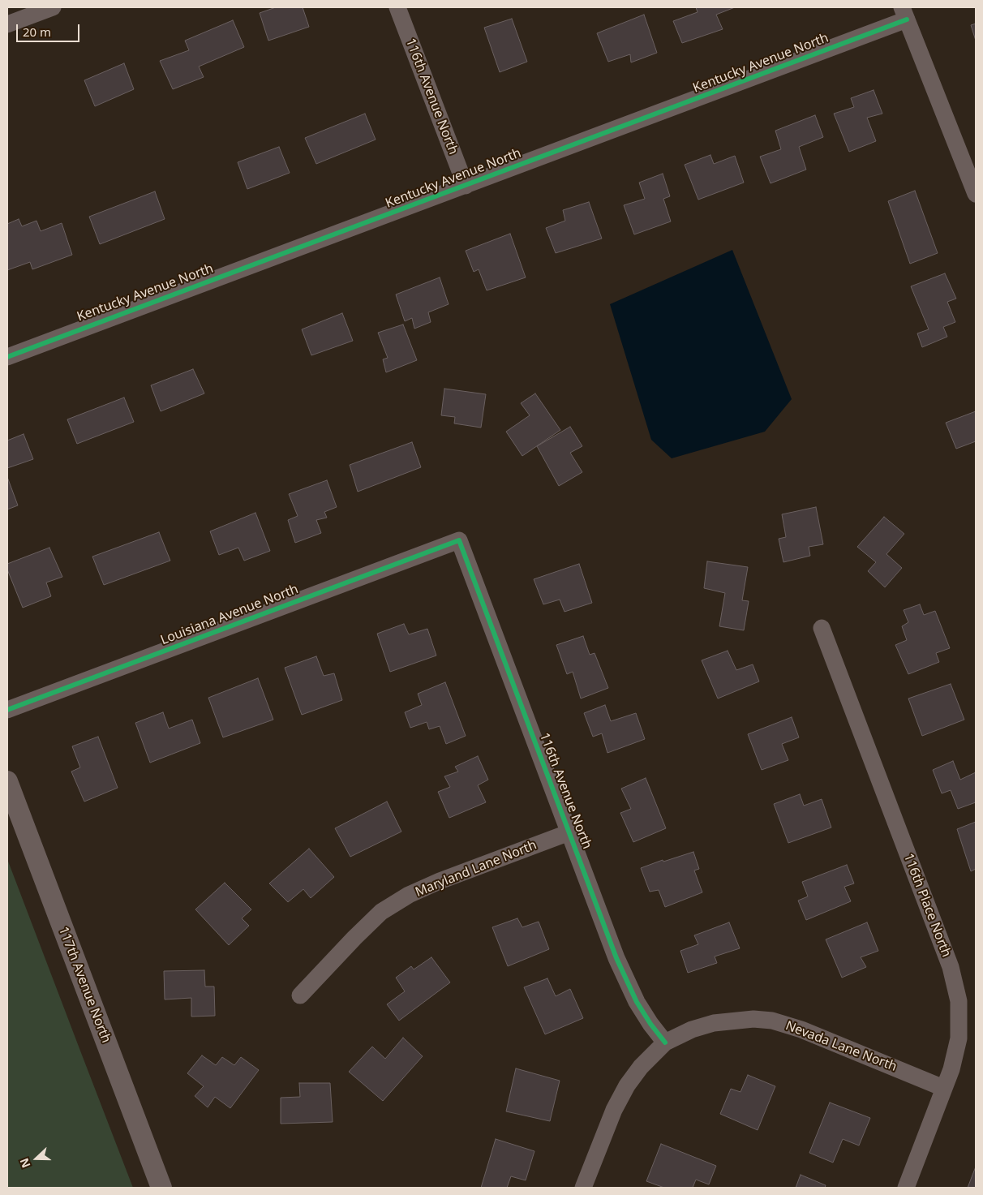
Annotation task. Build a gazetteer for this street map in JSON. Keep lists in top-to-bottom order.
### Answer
{
  "streets": {
    "street": [
      "Kentucky Avenue North",
      "116th Avenue North",
      "Louisiana Avenue North",
      "Maryland Lane North",
      "116th Place North",
      "117th Avenue North",
      "Nevada Lane North"
    ]
  },
  "crossings": [
    ["Kentucky Avenue North", "116th Avenue North"],
    ["116th Avenue North", "Louisiana Avenue North"],
    ["116th Avenue North", "Maryland Lane North"],
    ["116th Avenue North", "Nevada Lane North"],
    ["116th Place North", "Nevada Lane North"]
  ],
  "scale_bar": "20 m",
  "north": "left"
}
